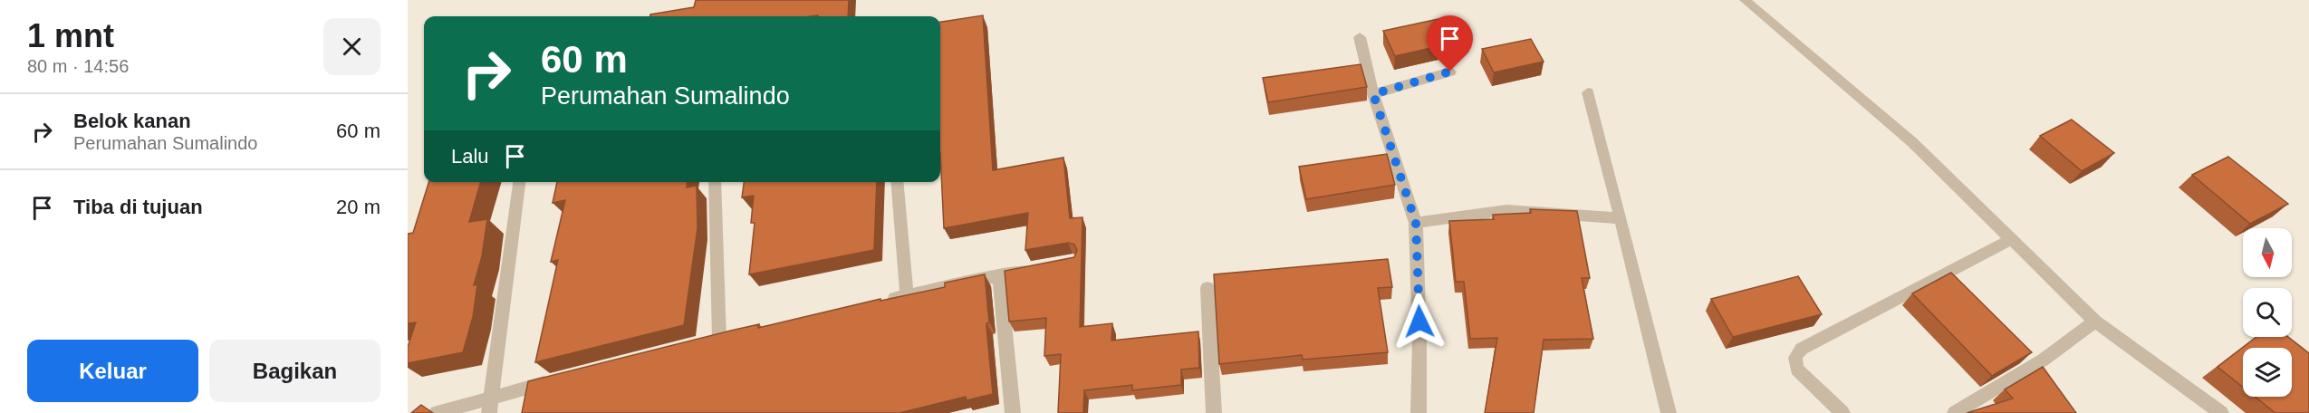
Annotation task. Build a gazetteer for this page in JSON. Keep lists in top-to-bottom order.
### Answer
{
  "north": "bottom",
  "page": {
    "heading": ["1 mnt", "80 m · 14:56"],
    "turn": ["60 m", "Perumahan Sumalindo"],
    "list": [
      {
        "name": "Belok kanan",
        "note": "Perumahan Sumalindo",
        "value": "60 m"
      },
      {
        "name": "Tiba di tujuan",
        "value": "20 m"
      }
    ],
    "then": "Lalu",
    "buttons": ["Keluar", "Bagikan"]
  }
}
